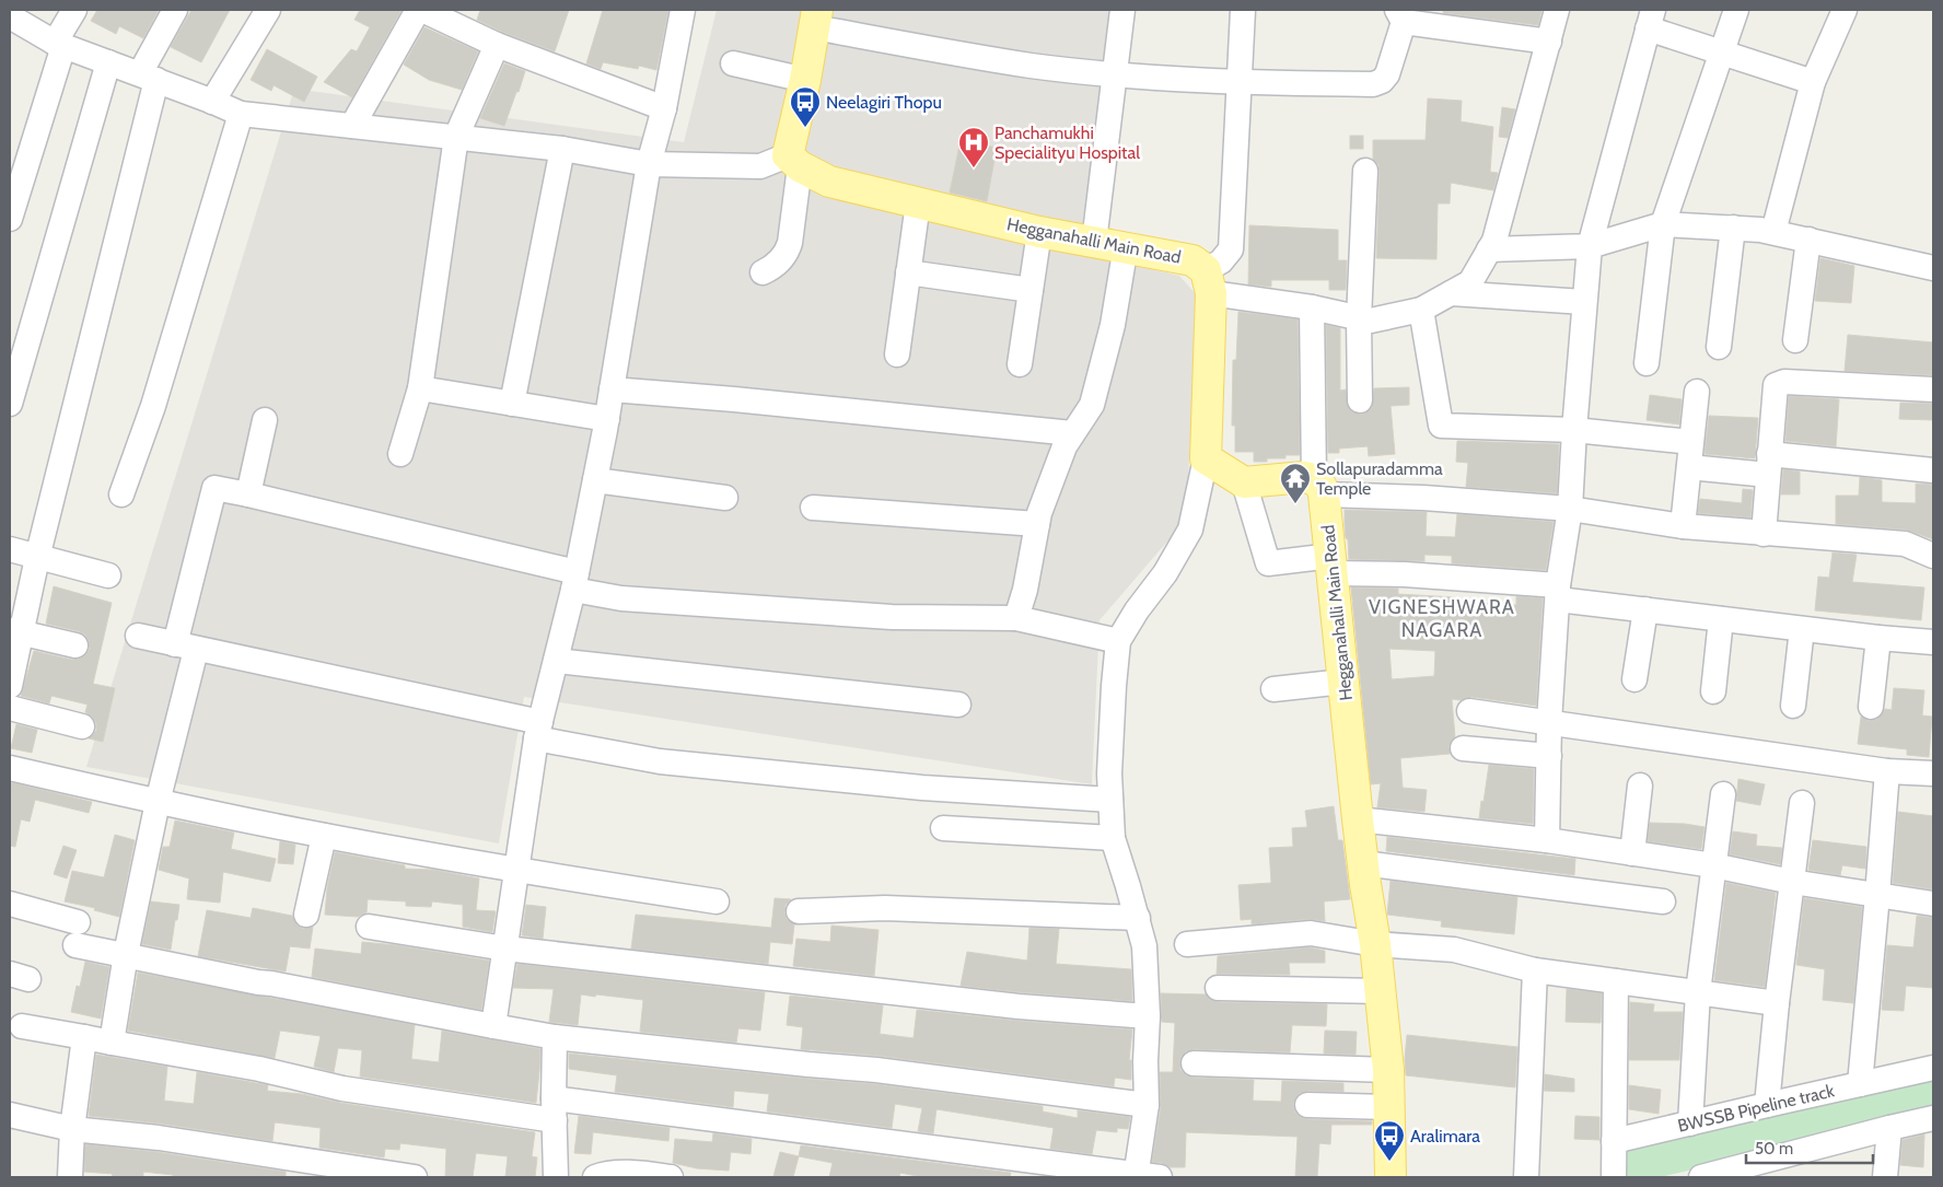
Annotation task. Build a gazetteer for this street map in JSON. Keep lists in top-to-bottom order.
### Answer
{
  "streets": {
    "main road": ["Hegganahalli Main Road"],
    "street": ["BWSSB Pipeline track"]
  },
  "districts": ["VIGNESHWARA NAGARA"],
  "places": {
    "bus stop": ["Neelagiri Thopu", "Aralimara"],
    "hospital": ["Panchamukhi Specialityu Hospital"],
    "temple": ["Sollapuradamma Temple"]
  },
  "scale_bar": "50 m"
}
